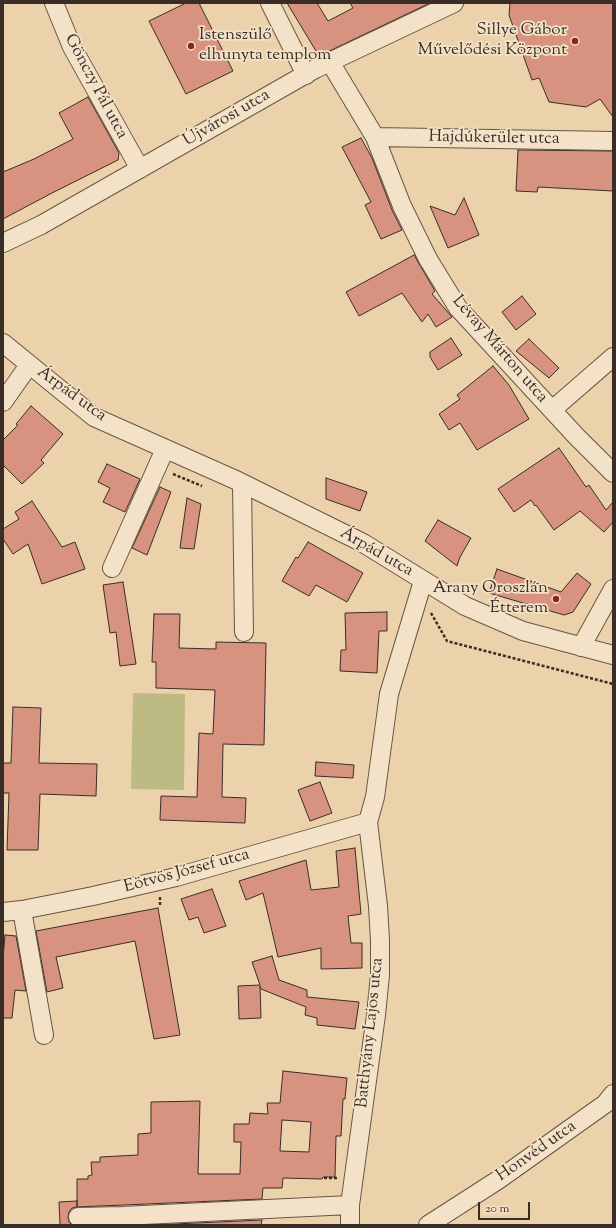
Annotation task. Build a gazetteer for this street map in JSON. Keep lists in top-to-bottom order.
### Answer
{
  "streets": {
    "street": [
      "Gönczy Pál utca",
      "Újvárosi utca",
      "Hajdúkerület utca",
      "Lévay Márton utca",
      "Árpád utca",
      "Eötvös József utca",
      "Batthyány Lajos utca",
      "Honvéd utca"
    ]
  },
  "crossings": [
    ["Gönczy Pál utca", "Újvárosi utca"],
    ["Újvárosi utca", "Lévay Márton utca"],
    ["Hajdúkerület utca", "Lévay Márton utca"],
    ["Árpád utca", "Batthyány Lajos utca"],
    ["Eötvös József utca", "Batthyány Lajos utca"]
  ],
  "places": ["Sillye Gábor Művelődési Központ", "Istenszülő elhunyta templom", "Arany Oroszlán Étterem"],
  "scale_bar": "20 m"
}
